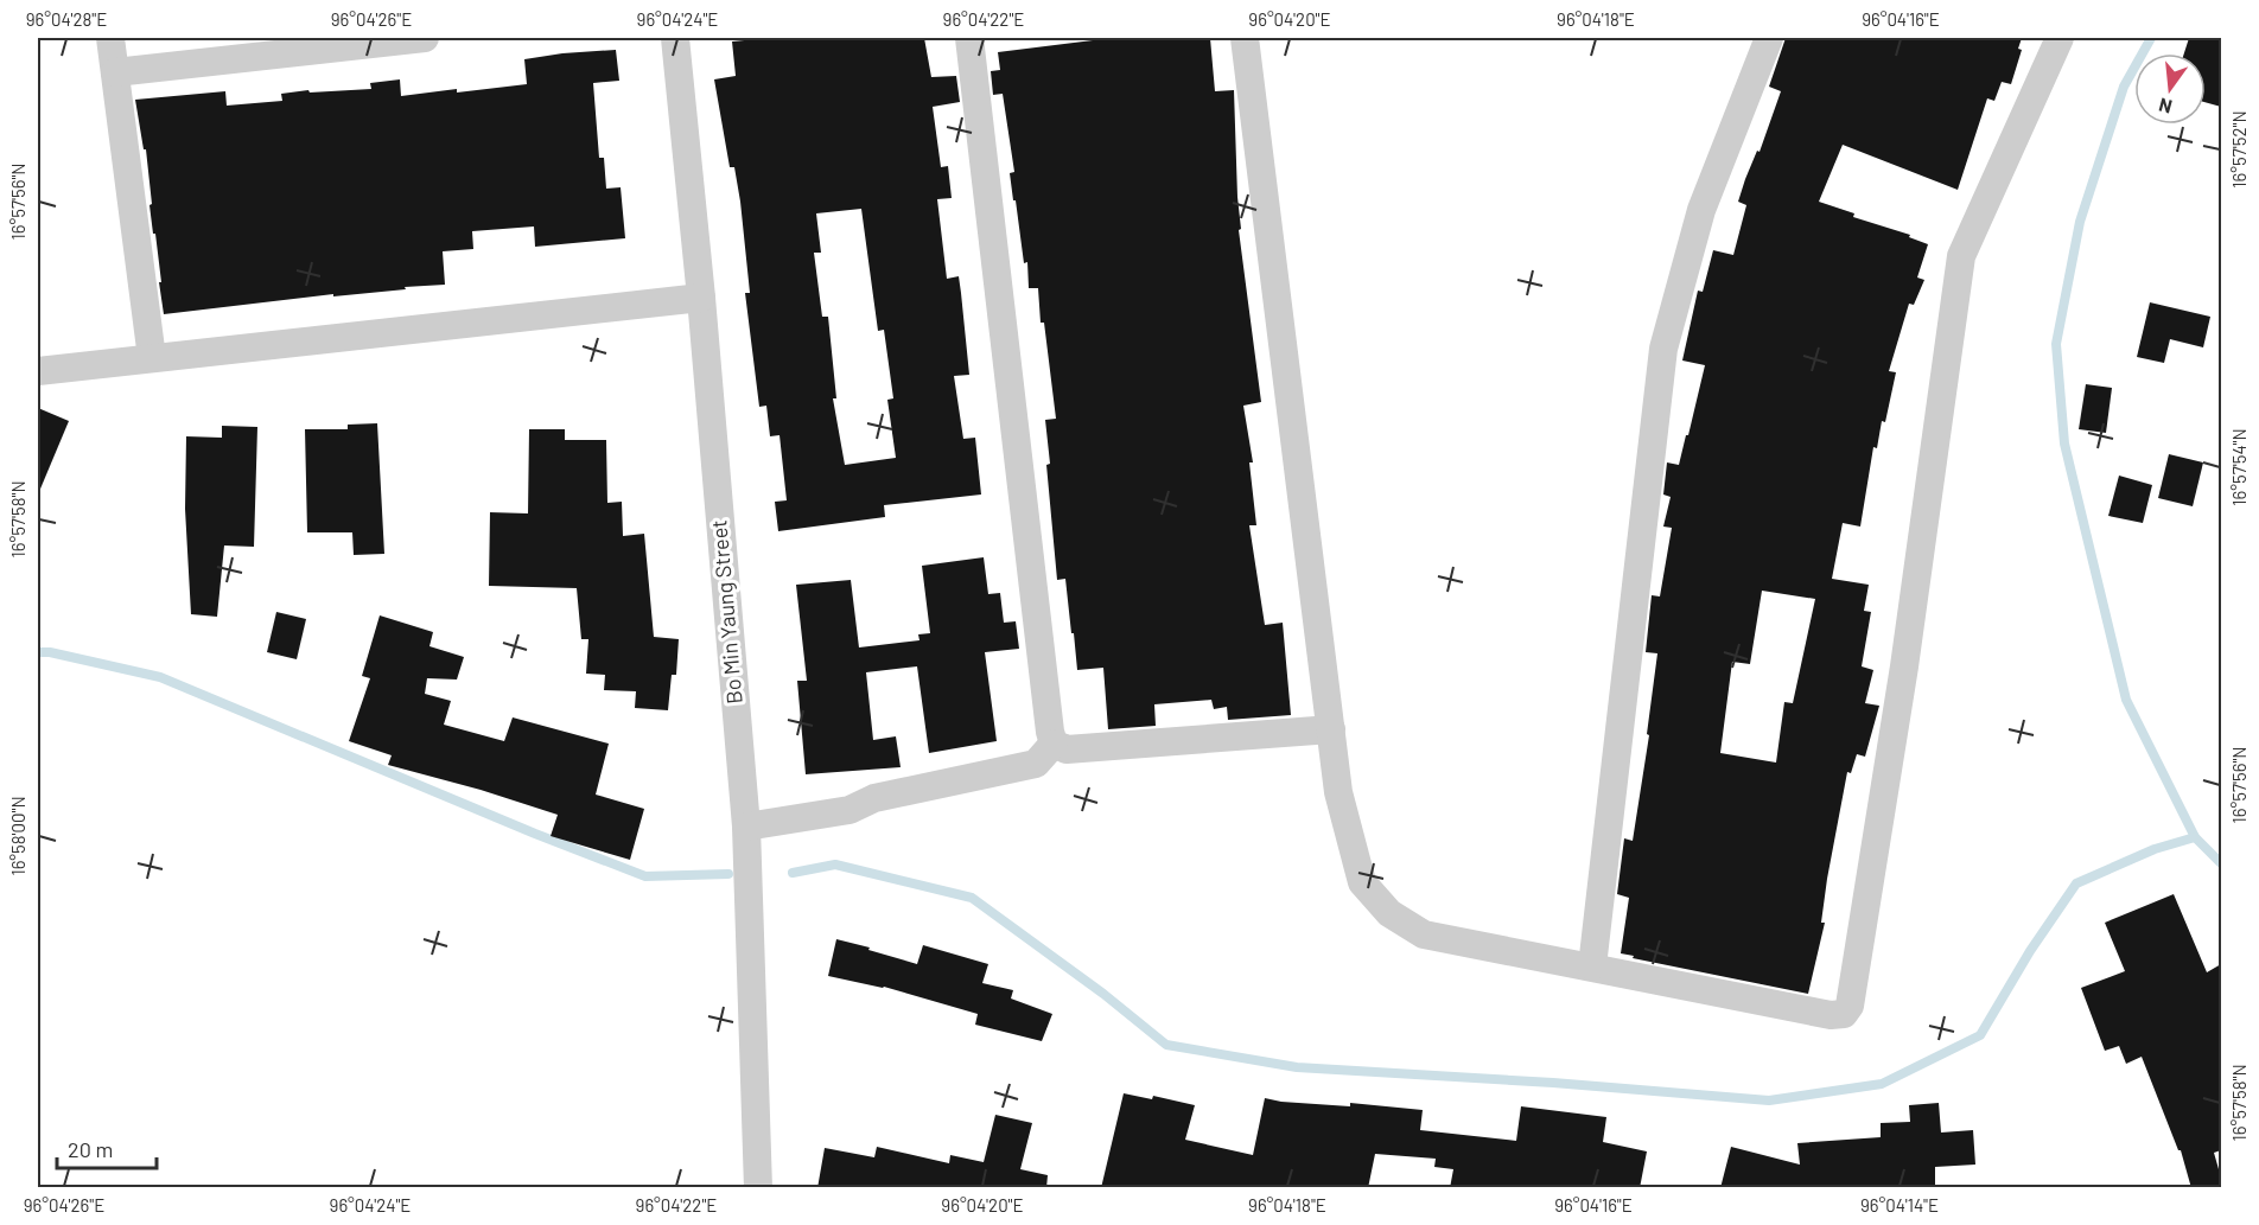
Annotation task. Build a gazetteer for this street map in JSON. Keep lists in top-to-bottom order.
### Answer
{
  "streets": {
    "street": ["Bo Min Yaung Street"]
  },
  "scale_bar": "20 m",
  "north": "bottom",
  "coordinates": [
    "96°04'28\"E",
    "96°04'26\"E",
    "96°04'24\"E",
    "96°04'22\"E",
    "96°04'20\"E",
    "96°04'18\"E",
    "96°04'16\"E",
    "16°57'52\"N",
    "16°57'56\"N",
    "16°57'54\"N",
    "16°57'58\"N",
    "16°58'00\"N",
    "96°04'14\"E"
  ]
}
